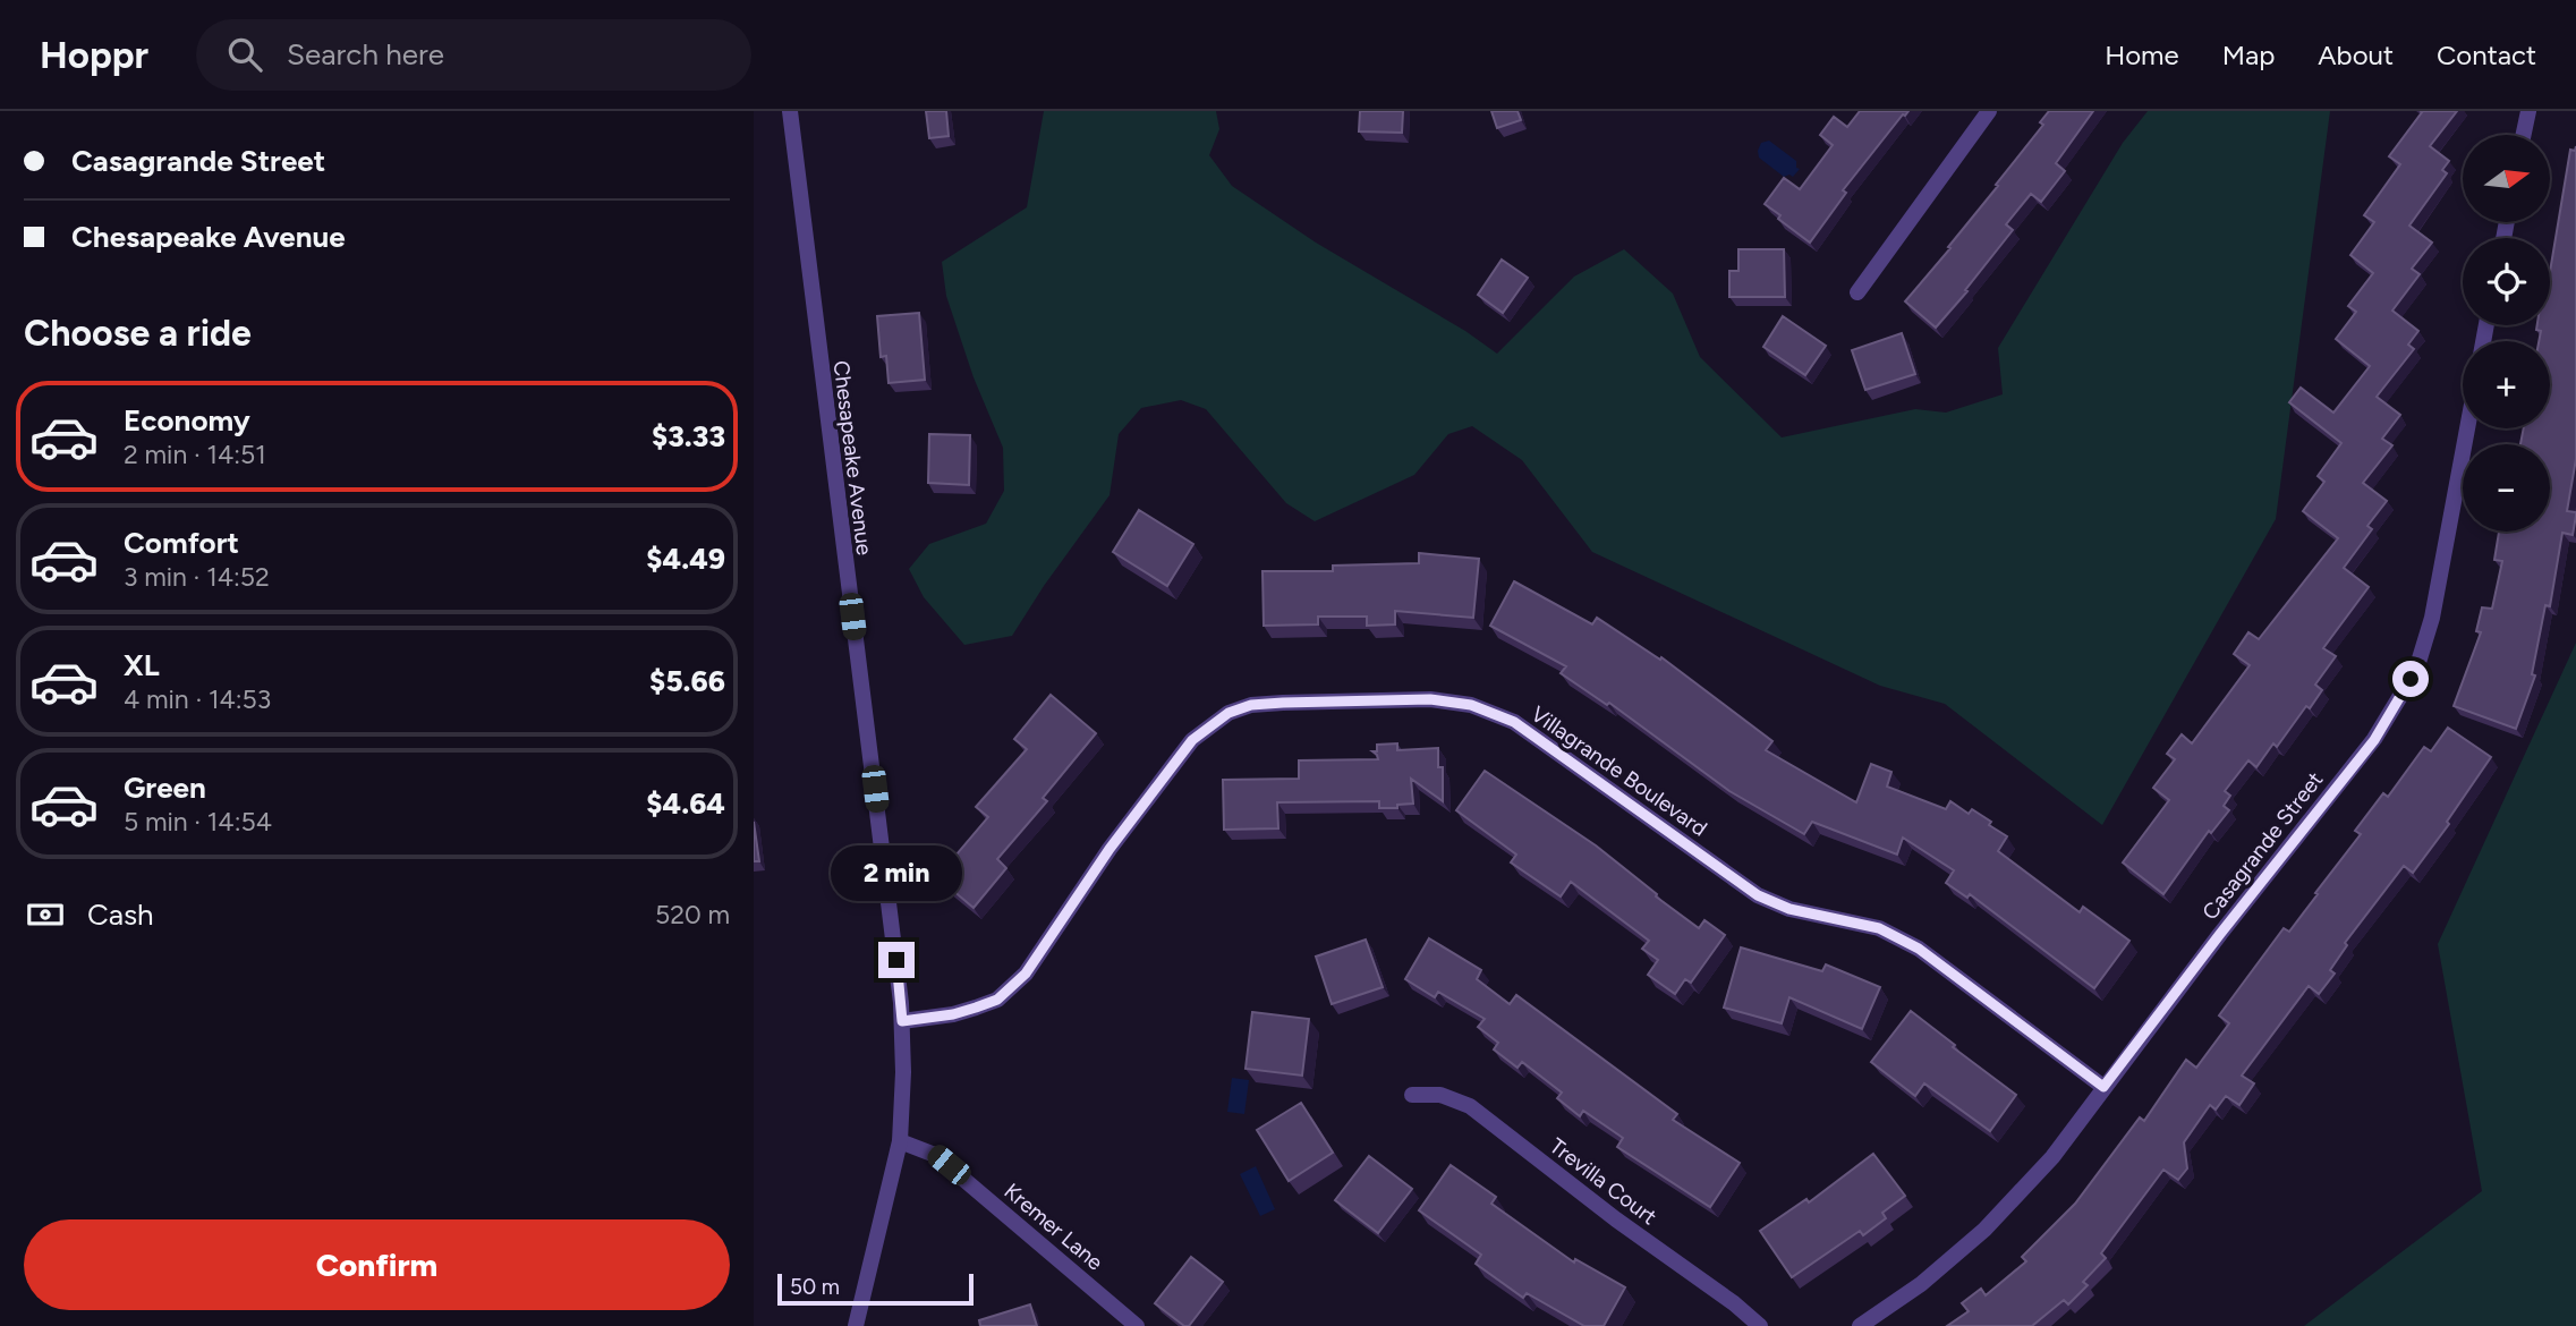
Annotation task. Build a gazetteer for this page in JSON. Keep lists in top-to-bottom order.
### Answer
{
  "streets": {
    "street": [
      "Chesapeake Avenue",
      "Villagrande Boulevard",
      "Casagrande Street",
      "Trevilla Court",
      "Kremer Lane"
    ]
  },
  "crossings": [
    ["Chesapeake Avenue", "Villagrande Boulevard"],
    ["Chesapeake Avenue", "Kremer Lane"],
    ["Villagrande Boulevard", "Casagrande Street"]
  ],
  "scale_bar": "50 m",
  "north": "right",
  "page": {
    "header": "Hoppr",
    "search": "Search here",
    "nav": [
      "Home",
      "Map",
      "About",
      "Contact"
    ],
    "banner": ["Casagrande Street", "Chesapeake Avenue"],
    "map_buttons": ["+", "−"],
    "heading": "Choose a ride",
    "list": [
      {
        "name": "Economy",
        "note": "2 min · 14:51",
        "value": "$3.33"
      },
      {
        "name": "Comfort",
        "note": "3 min · 14:52",
        "value": "$4.49"
      },
      {
        "name": "XL",
        "note": "4 min · 14:53",
        "value": "$5.66"
      },
      {
        "name": "Green",
        "note": "5 min · 14:54",
        "value": "$4.64"
      }
    ],
    "bubble": "2 min",
    "pay": ["Cash", "520 m"],
    "buttons": "Confirm",
    "scale": "50 m"
  }
}
